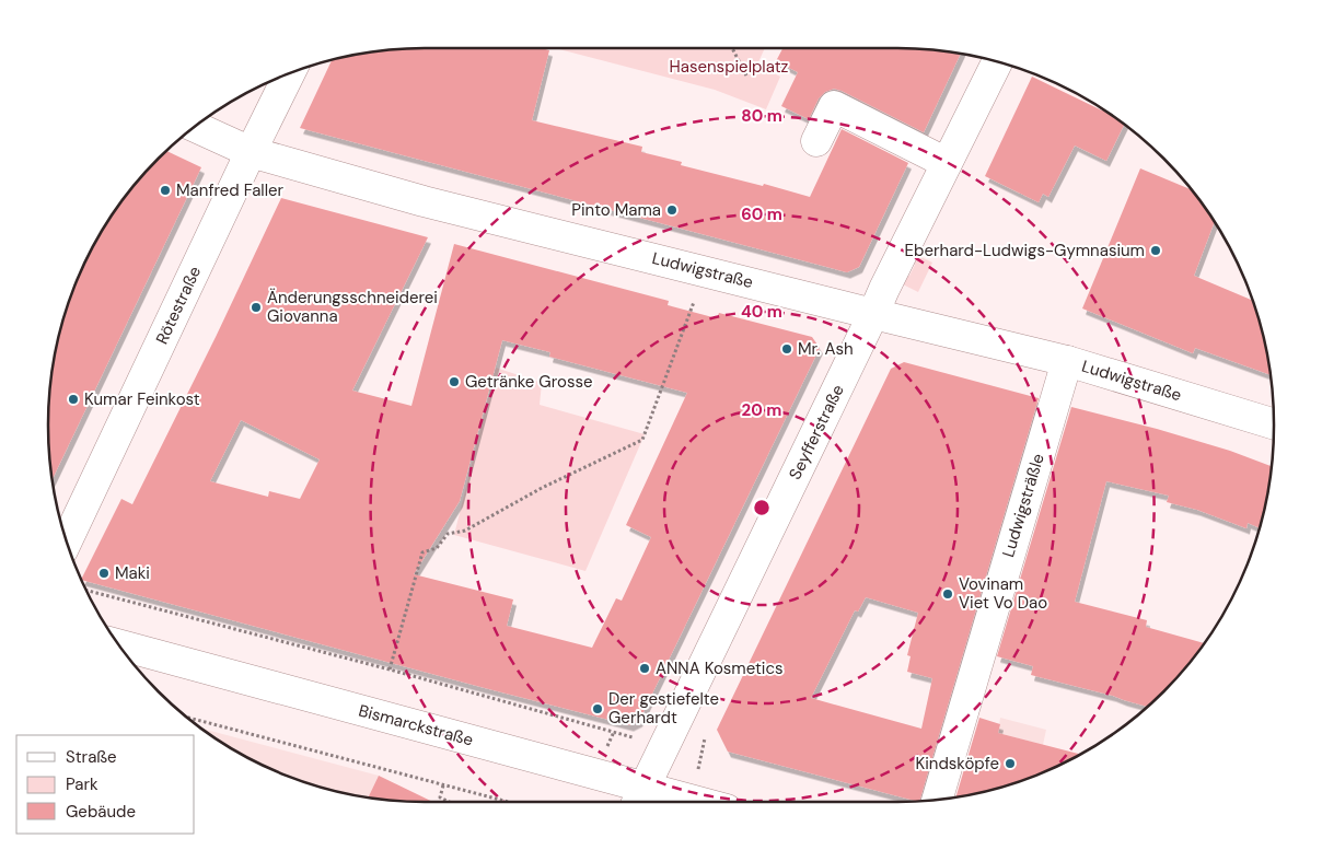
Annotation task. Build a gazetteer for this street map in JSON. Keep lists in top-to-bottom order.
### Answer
{
  "streets": {
    "street": [
      "Ludwigstraße",
      "Rötestraße",
      "Seyfferstraße",
      "Ludwigsträßle",
      "Bismarckstraße"
    ]
  },
  "crossings": [
    ["Ludwigstraße", "Rötestraße"],
    ["Ludwigstraße", "Seyfferstraße"],
    ["Ludwigstraße", "Ludwigsträßle"],
    ["Seyfferstraße", "Bismarckstraße"]
  ],
  "parks": ["Hasenspielplatz"],
  "places": [
    "Manfred Faller",
    "Pinto Mama",
    "Eberhard-Ludwigs-Gymnasium",
    "Änderungsschneiderei Giovanna",
    "Mr. Ash",
    "Getränke Grosse",
    "Kumar Feinkost",
    "Maki",
    "Vovinam Viet Vo Dao",
    "ANNA Kosmetics",
    "Der gestiefelte Gerhardt",
    "Kindsköpfe"
  ],
  "legend": ["Straße", "Park", "Gebäude"],
  "rings": [
    "80 m",
    "60 m",
    "40 m",
    "20 m"
  ]
}
